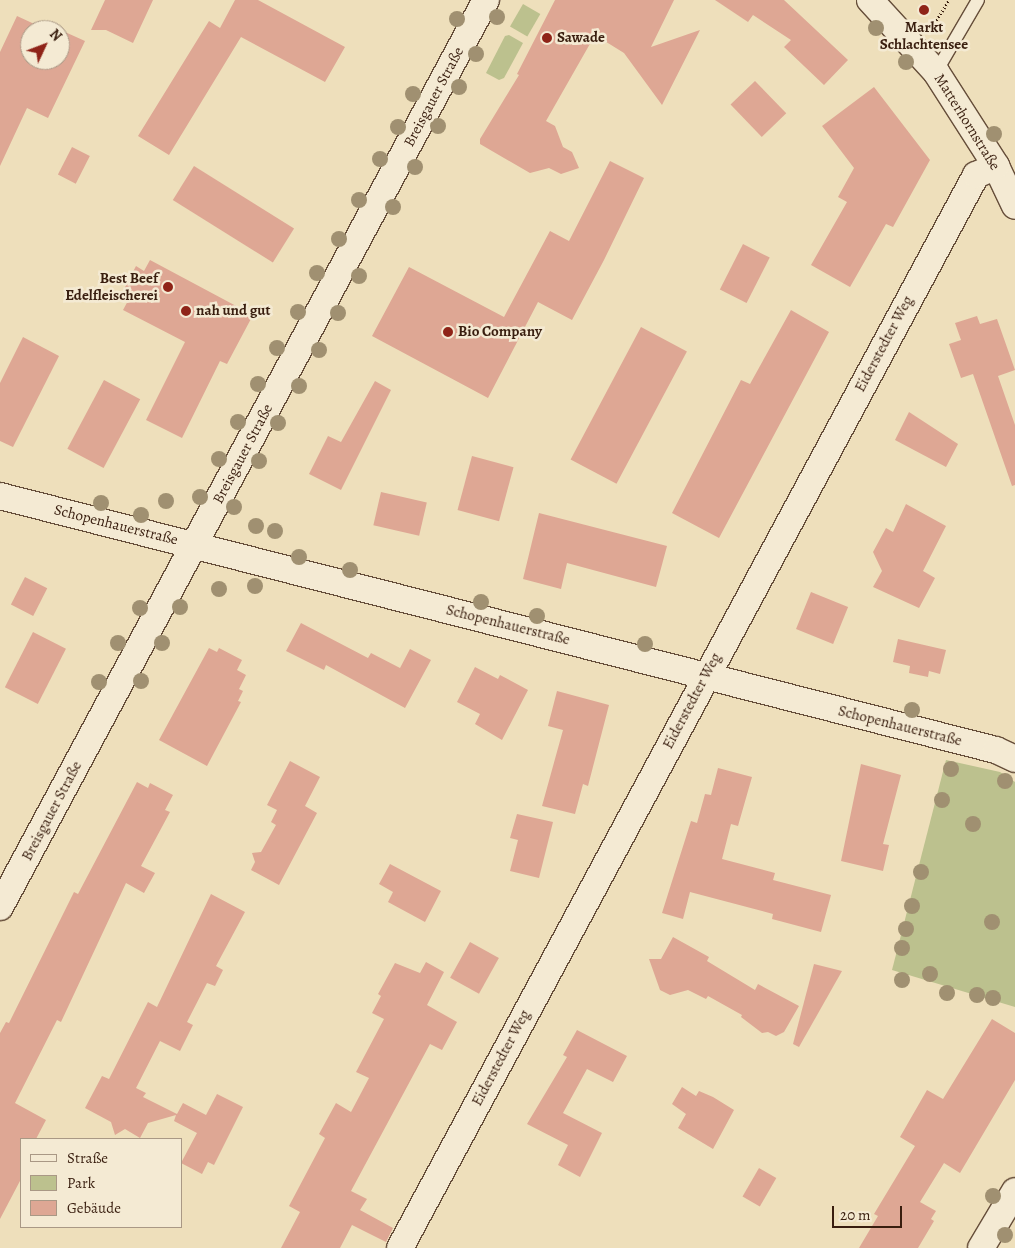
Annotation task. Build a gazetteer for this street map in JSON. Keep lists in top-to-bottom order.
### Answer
{
  "streets": {
    "street": [
      "Breisgauer Straße",
      "Matterhornstraße",
      "Eiderstedter Weg",
      "Schopenhauerstraße"
    ]
  },
  "crossings": [
    ["Breisgauer Straße", "Schopenhauerstraße"],
    ["Matterhornstraße", "Eiderstedter Weg"],
    ["Eiderstedter Weg", "Schopenhauerstraße"]
  ],
  "places": [
    "Markt Schlachtensee",
    "Sawade",
    "Best Beef Edelfleischerei",
    "nah und gut",
    "Bio Company"
  ],
  "legend": ["Straße", "Park", "Gebäude"],
  "scale_bar": "20 m",
  "north": "top right"
}
